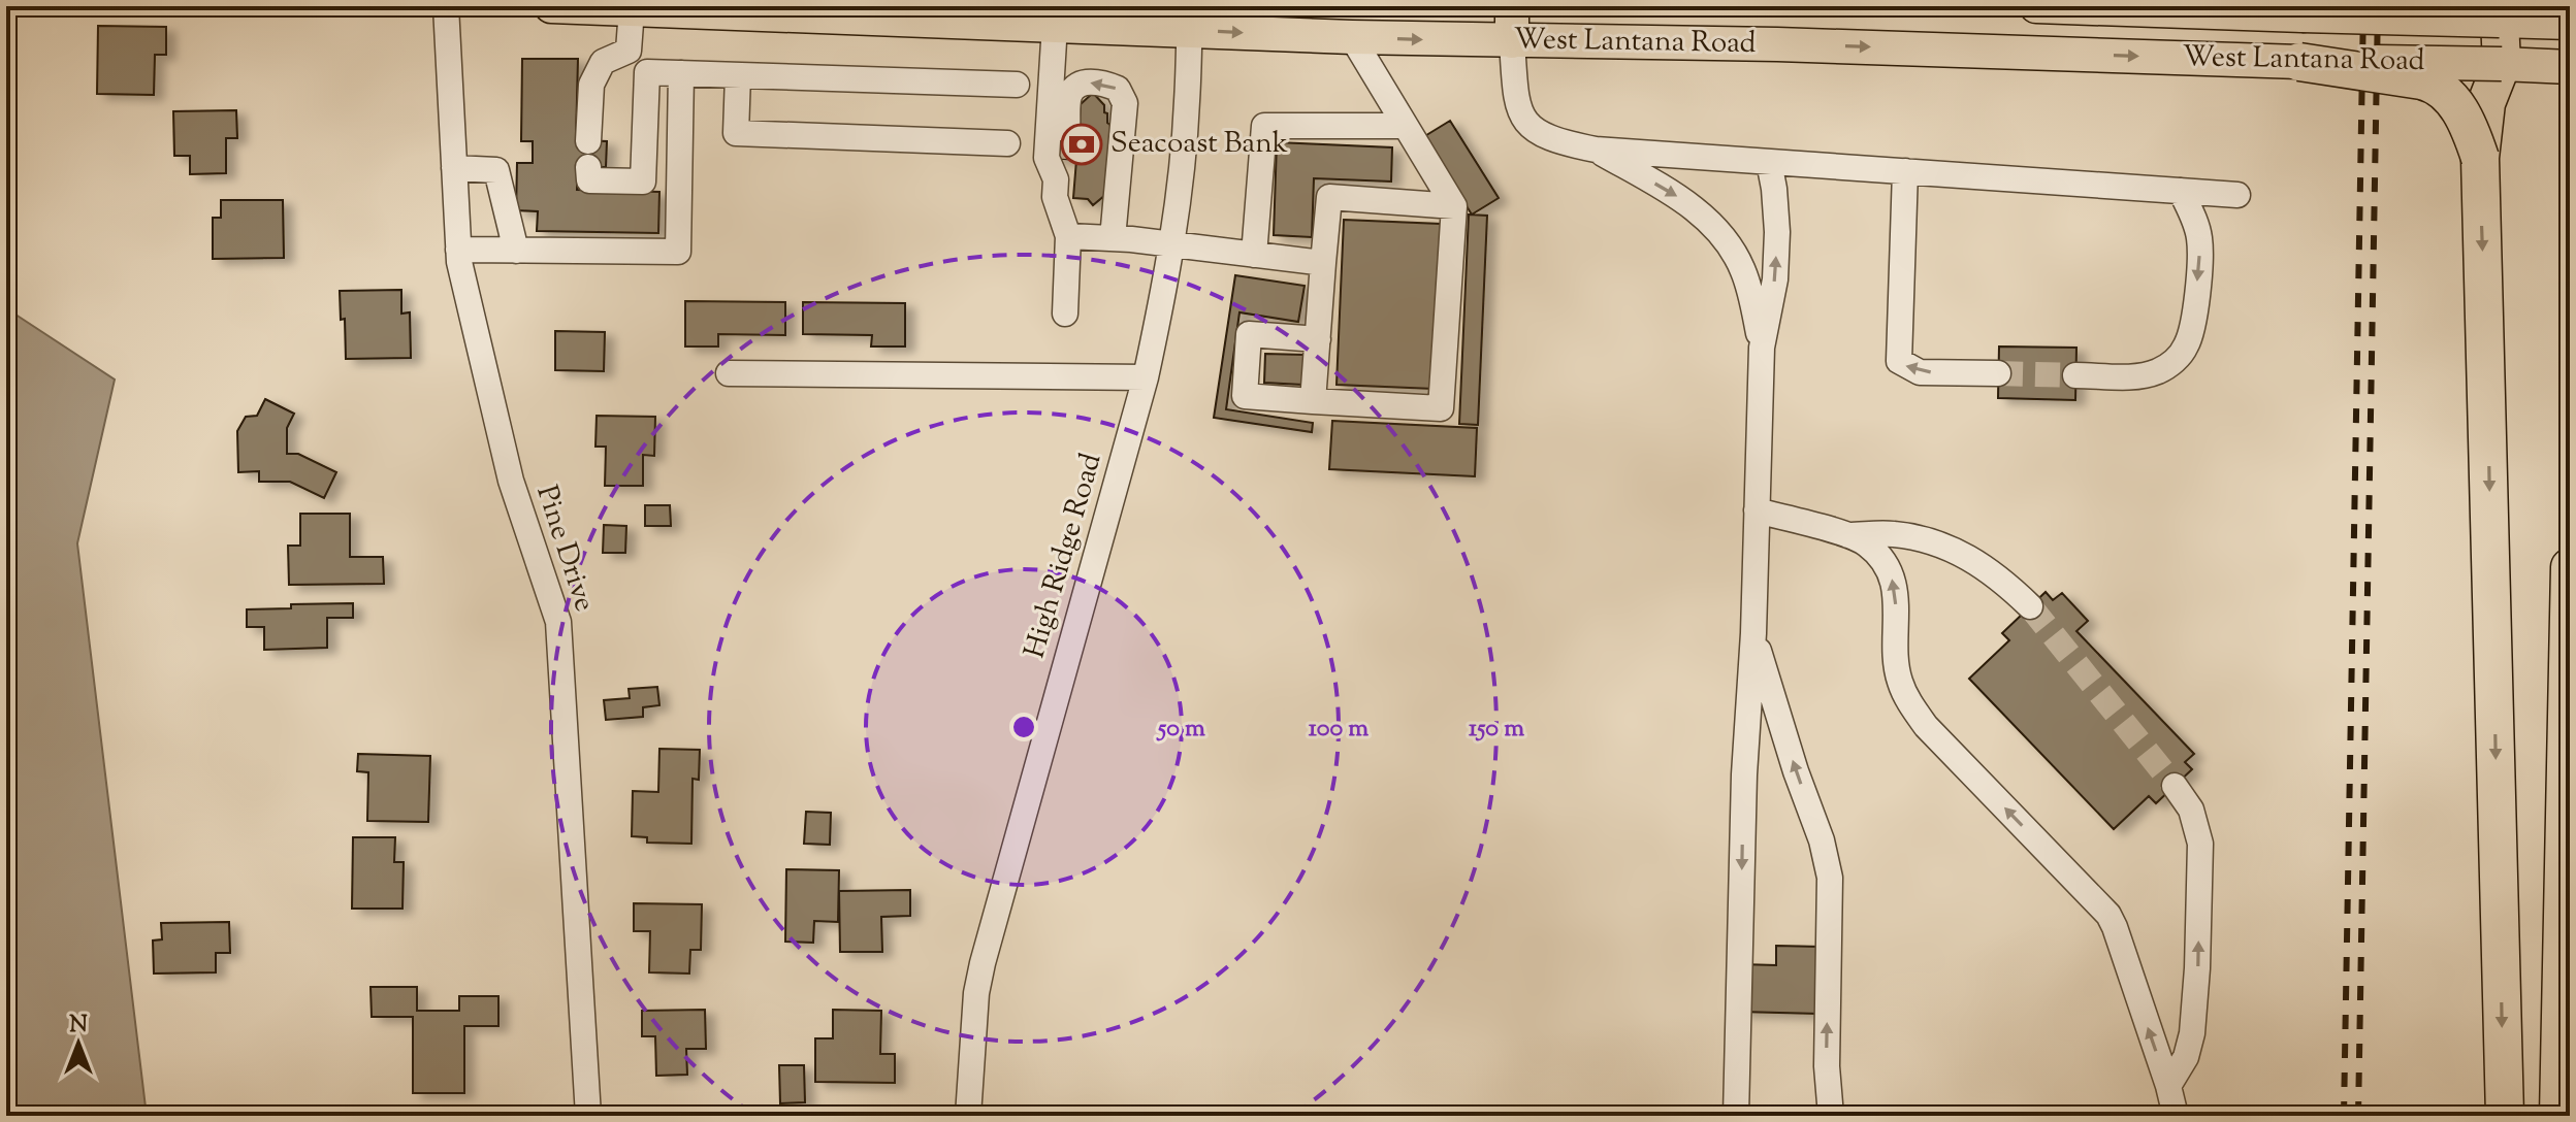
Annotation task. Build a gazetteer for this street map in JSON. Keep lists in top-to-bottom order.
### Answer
{
  "streets": {
    "main road": ["West Lantana Road"],
    "street": ["Pine Drive", "High Ridge Road"]
  },
  "crossings": [
    ["West Lantana Road", "High Ridge Road"]
  ],
  "one_way": ["West Lantana Road"],
  "places": {
    "bank": ["Seacoast Bank"]
  },
  "north": "top",
  "rings": ["50 m", "100 m", "150 m"]
}
